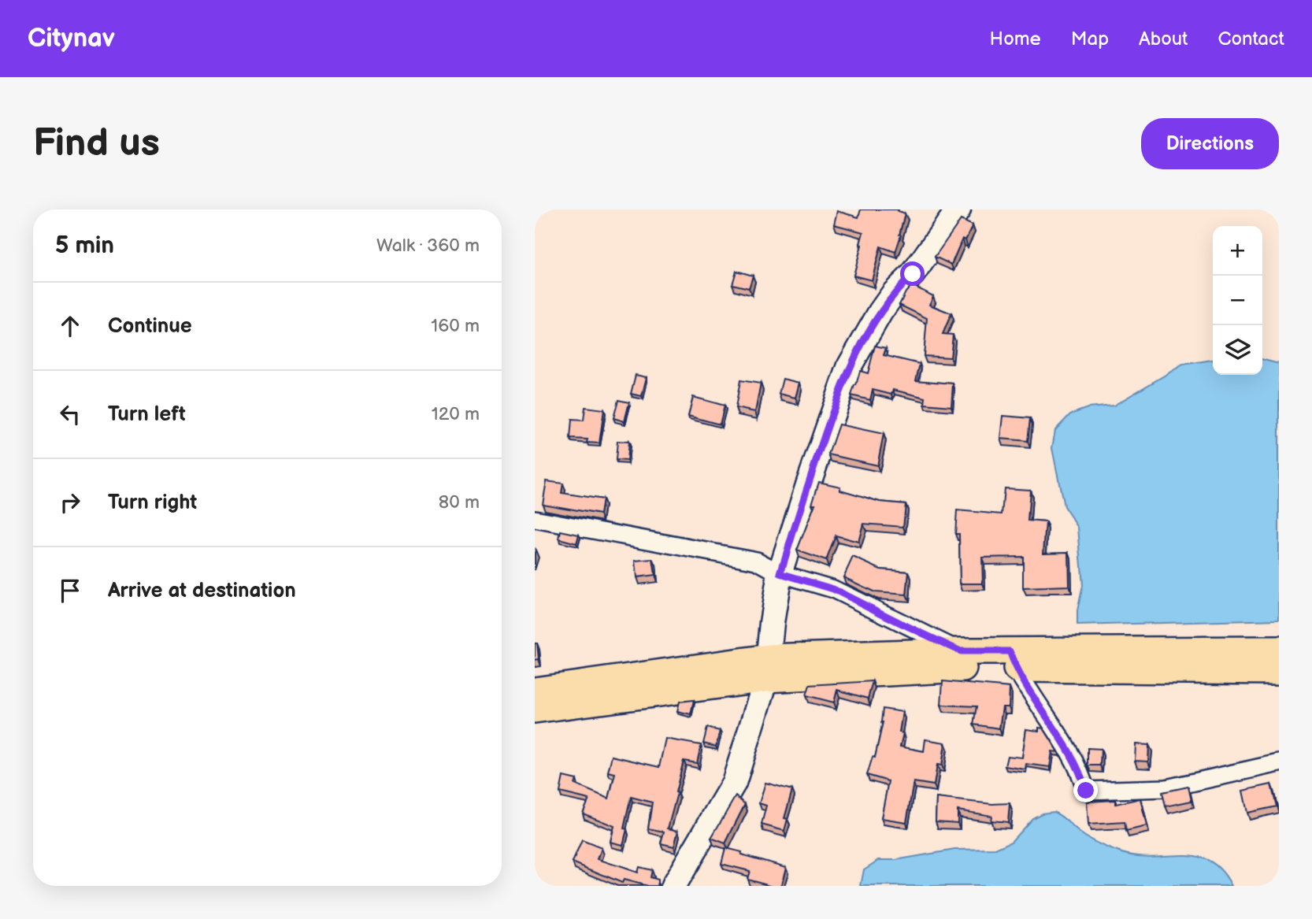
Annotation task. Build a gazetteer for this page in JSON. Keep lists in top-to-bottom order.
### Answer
{
  "page": {
    "header": "Citynav",
    "nav": [
      "Home",
      "Map",
      "About",
      "Contact"
    ],
    "buttons": "Directions",
    "title": "Find us",
    "heading": ["5 min", "Walk · 360 m"],
    "map_buttons": ["+", "−"],
    "list": [
      ["Continue", "160 m"],
      ["Turn left", "120 m"],
      ["Turn right", "80 m"],
      "Arrive at destination"
    ]
  }
}
